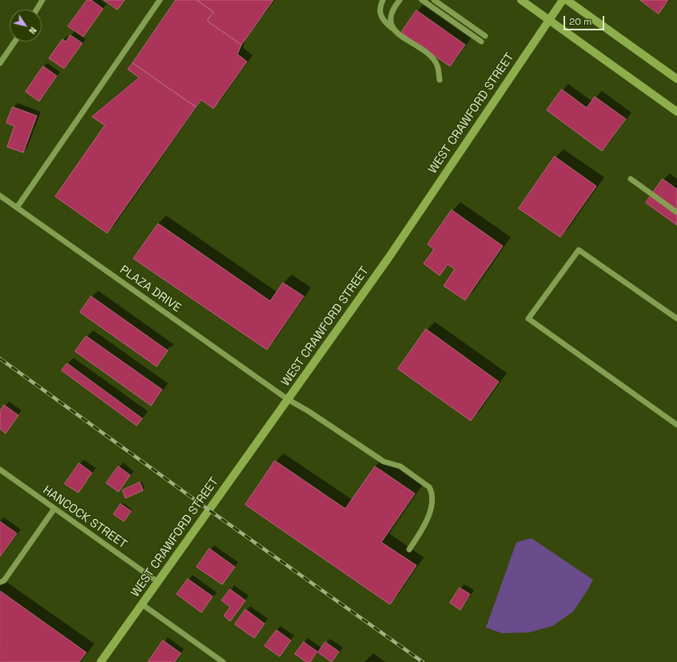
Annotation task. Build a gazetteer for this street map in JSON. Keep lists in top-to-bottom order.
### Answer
{
  "streets": {
    "main road": ["WEST CRAWFORD STREET"],
    "street": ["PLAZA DRIVE", "HANCOCK STREET"]
  },
  "crossings": [
    ["WEST CRAWFORD STREET", "PLAZA DRIVE"],
    ["WEST CRAWFORD STREET", "HANCOCK STREET"]
  ],
  "scale_bar": "20 m",
  "north": "bottom right"
}
